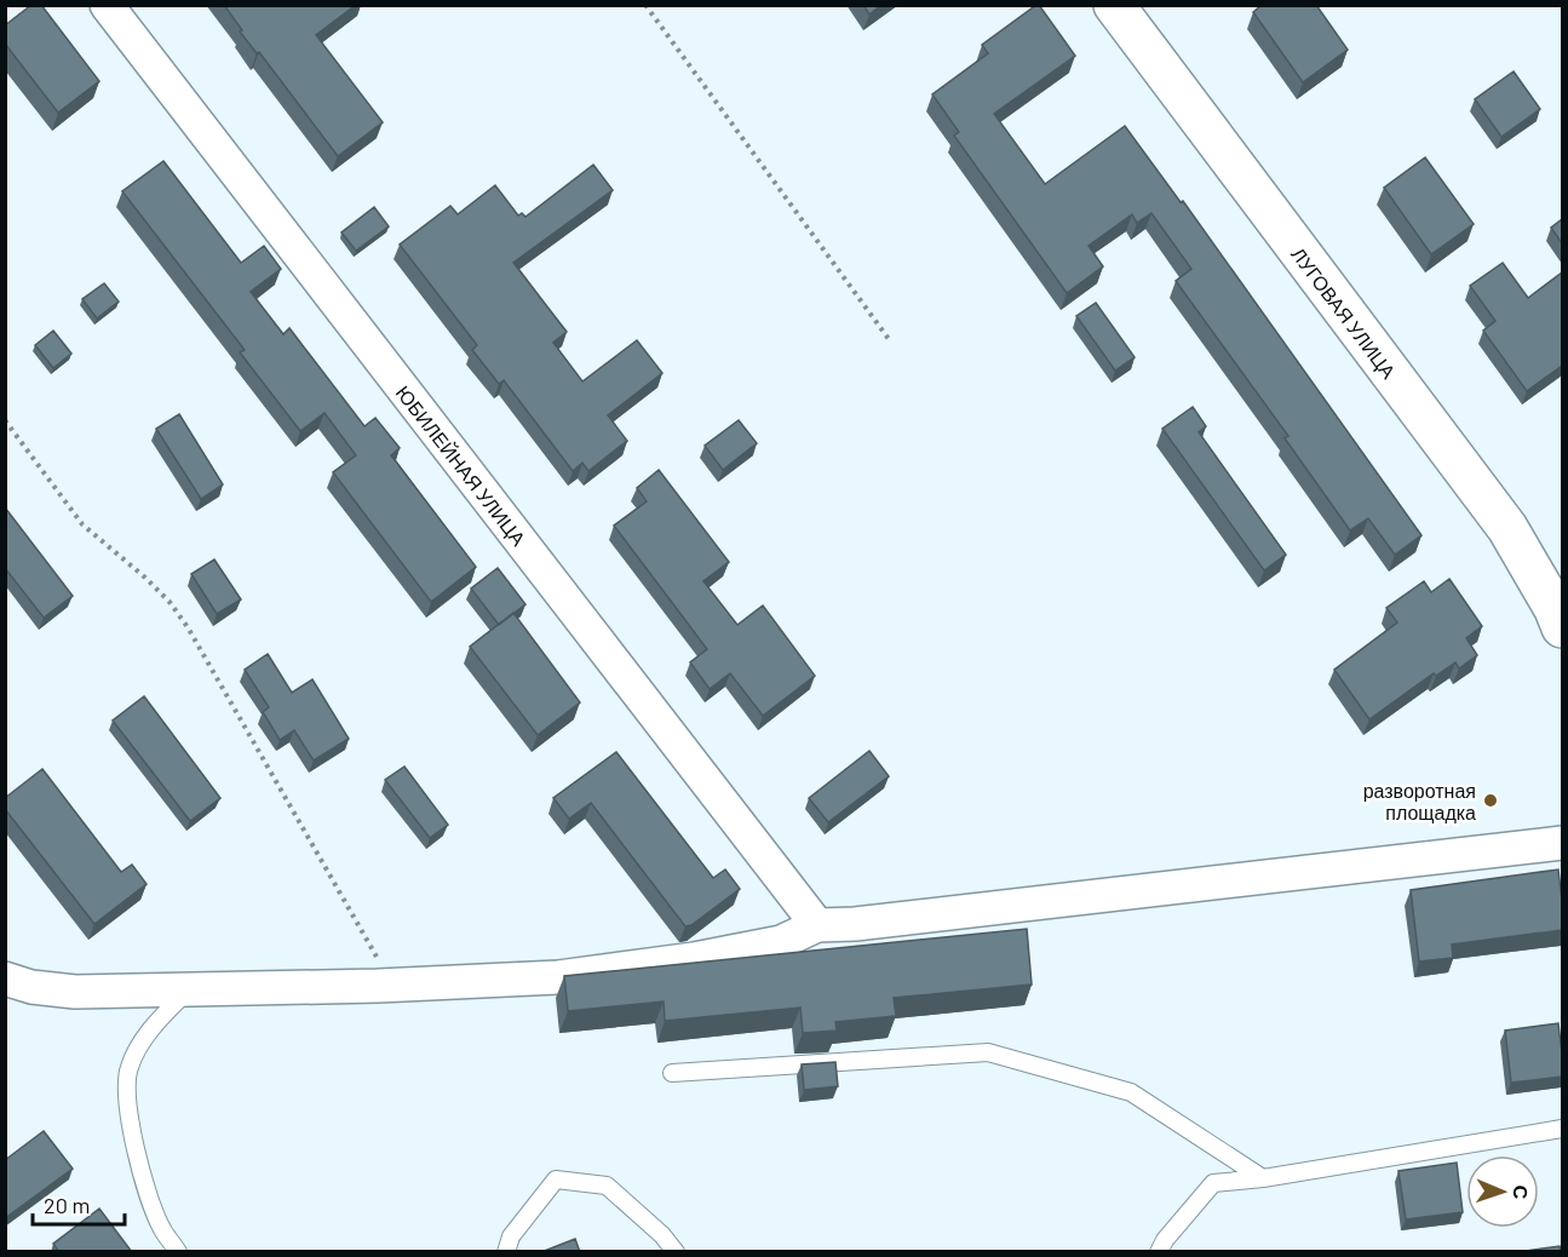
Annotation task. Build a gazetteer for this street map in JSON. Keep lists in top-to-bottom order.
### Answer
{
  "streets": {
    "street": ["ЛУГОВАЯ УЛИЦА", "ЮБИЛЕЙНАЯ УЛИЦА"]
  },
  "places": ["разворотная площадка"],
  "scale_bar": "20 m",
  "north": "right"
}
